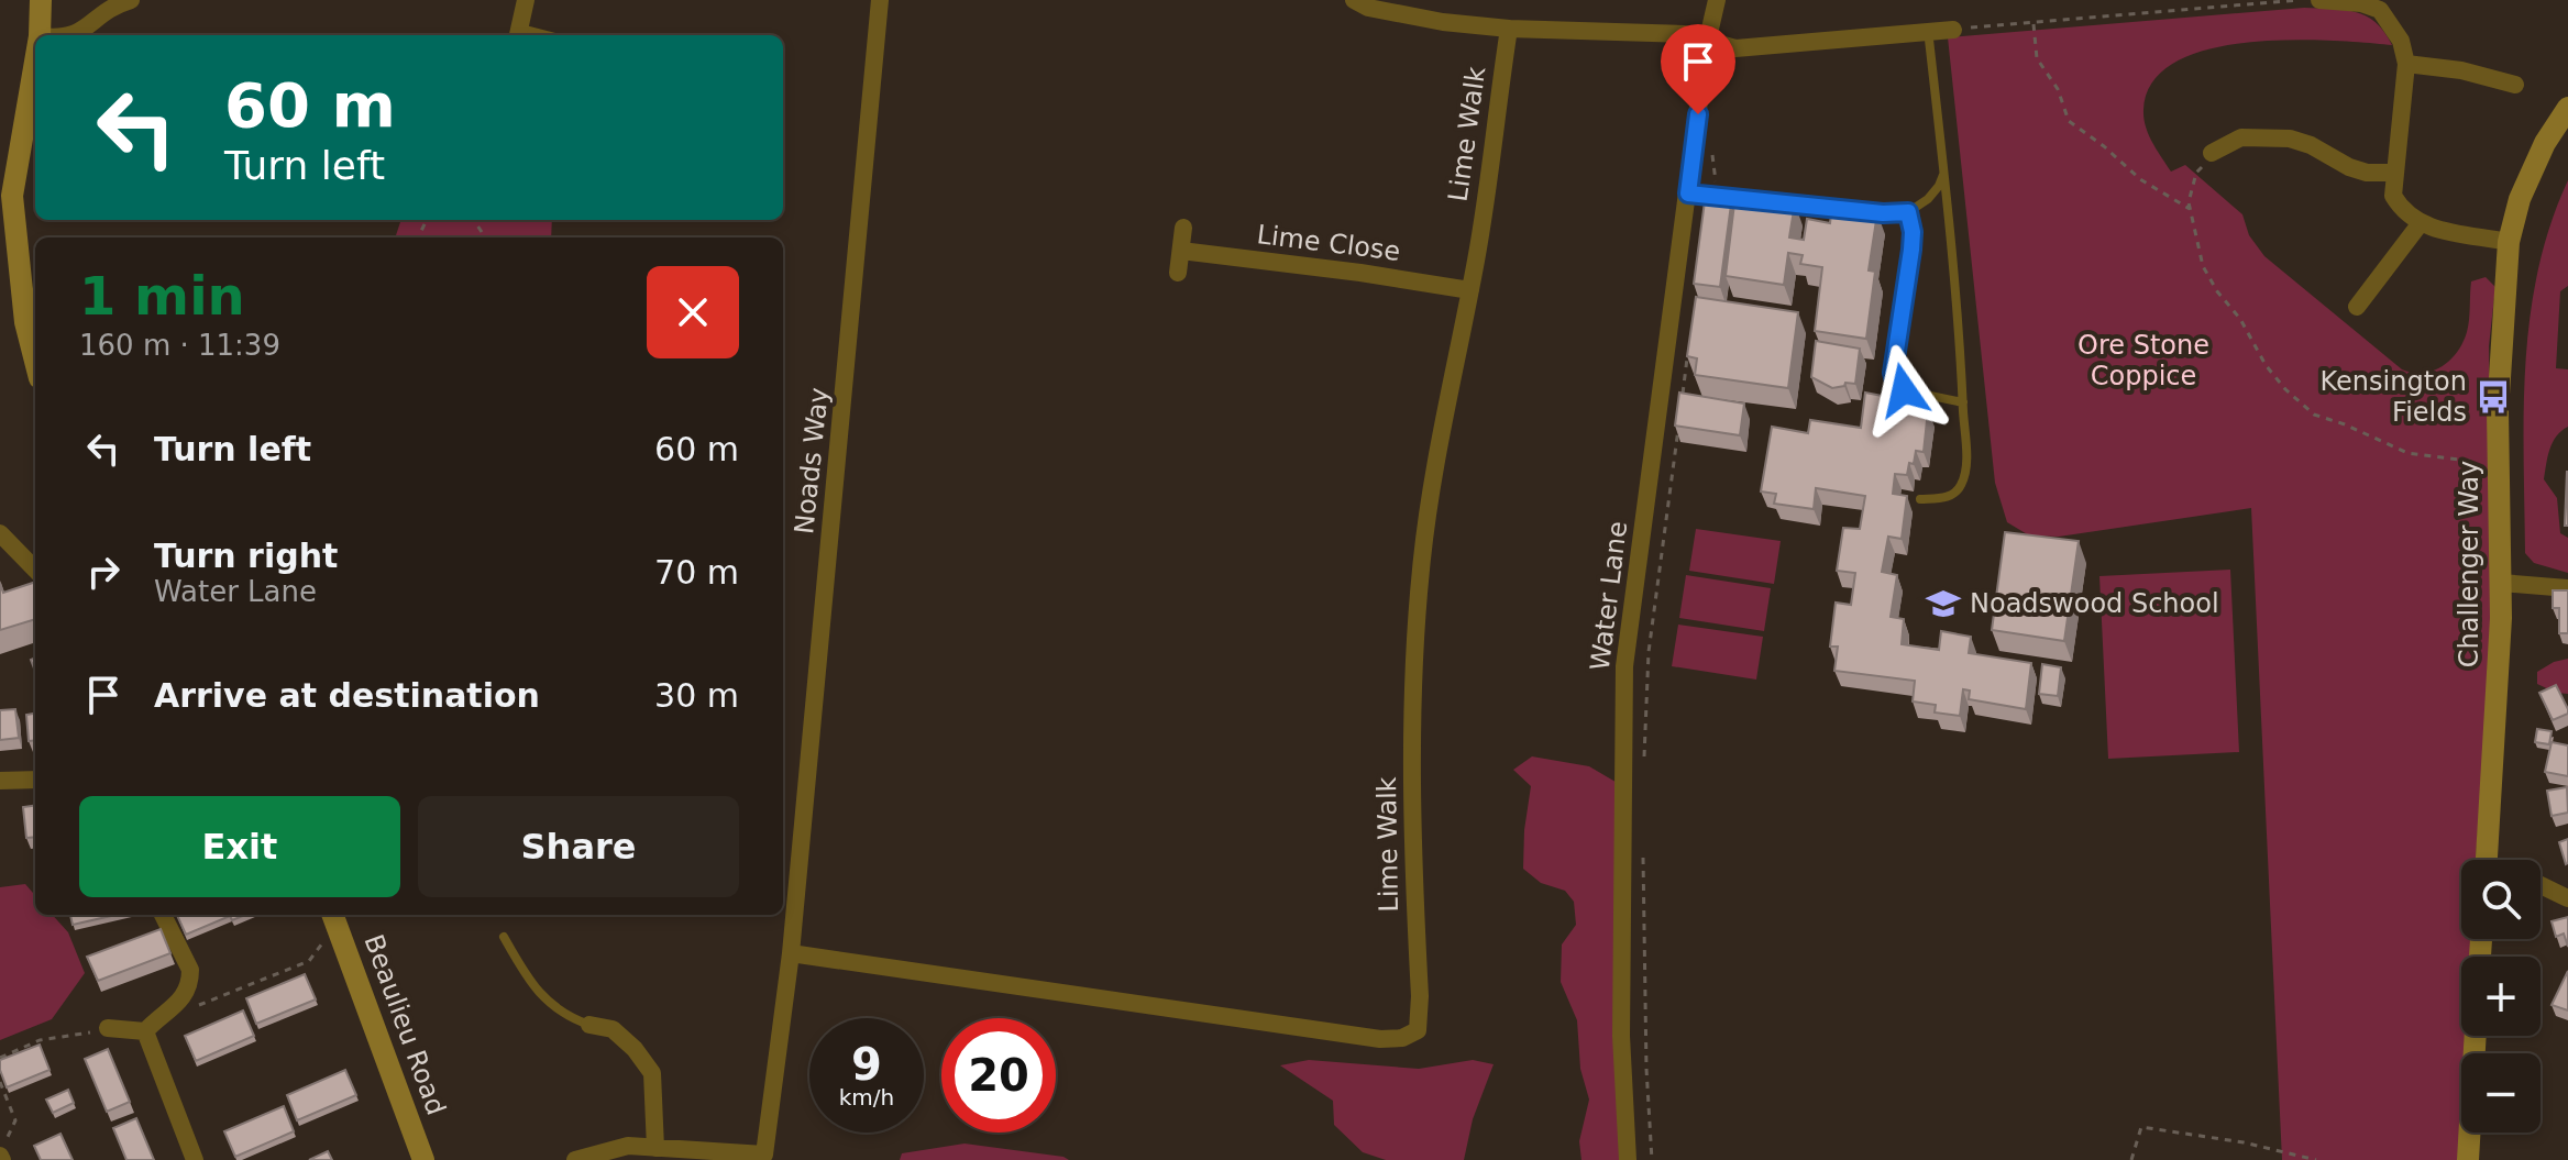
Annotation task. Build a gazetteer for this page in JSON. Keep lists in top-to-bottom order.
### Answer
{
  "streets": {
    "street": [
      "Lime Walk",
      "Lime Close",
      "Noads Way",
      "Challenger Way",
      "Water Lane",
      "Beaulieu Road"
    ]
  },
  "crossings": [
    ["Lime Walk", "Lime Close"],
    ["Lime Walk", "Noads Way"]
  ],
  "parks": ["Ore Stone Coppice"],
  "places": {
    "bus stop": ["Kensington Fields"],
    "school or university": ["Noadswood School"]
  },
  "page": {
    "turn": ["60 m", "Turn left"],
    "heading": ["1 min", "160 m · 11:39"],
    "list": [
      {
        "name": "Turn left",
        "value": "60 m"
      },
      {
        "name": "Turn right",
        "note": "Water Lane",
        "value": "70 m"
      },
      {
        "name": "Arrive at destination",
        "value": "30 m"
      }
    ],
    "buttons": ["Exit", "Share"],
    "map_buttons": ["+", "−"],
    "speed": "9 km/h",
    "limit": "20"
  }
}
